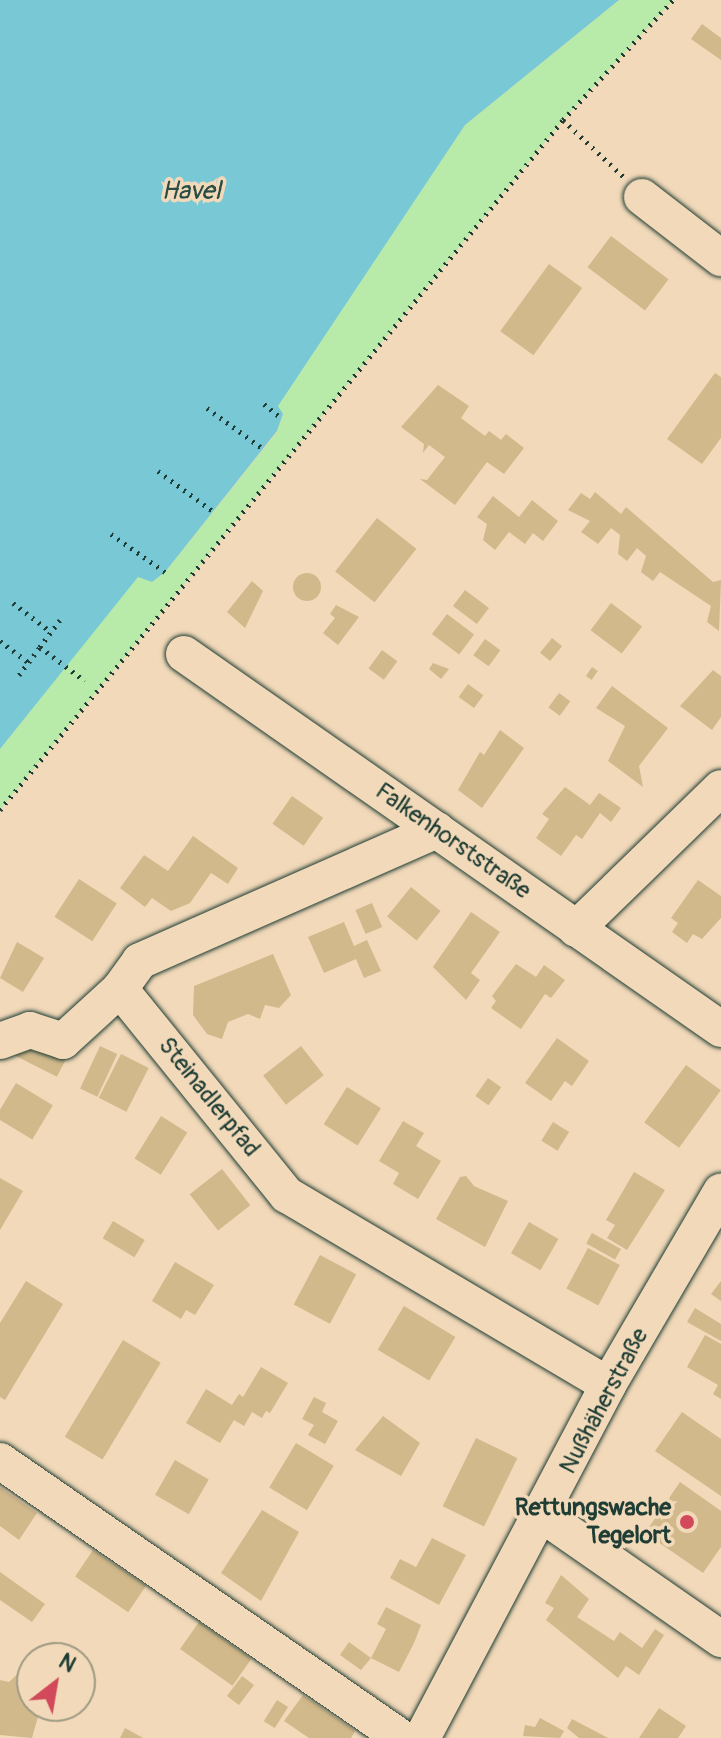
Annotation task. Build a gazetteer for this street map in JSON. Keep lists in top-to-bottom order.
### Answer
{
  "streets": {
    "street": ["Falkenhorststraße", "Steinadlerpfad", "Nußhäherstraße"]
  },
  "crossings": [
    ["Steinadlerpfad", "Nußhäherstraße"]
  ],
  "water": ["Havel"],
  "places": ["Rettungswache Tegelort"],
  "north": "top right"
}
